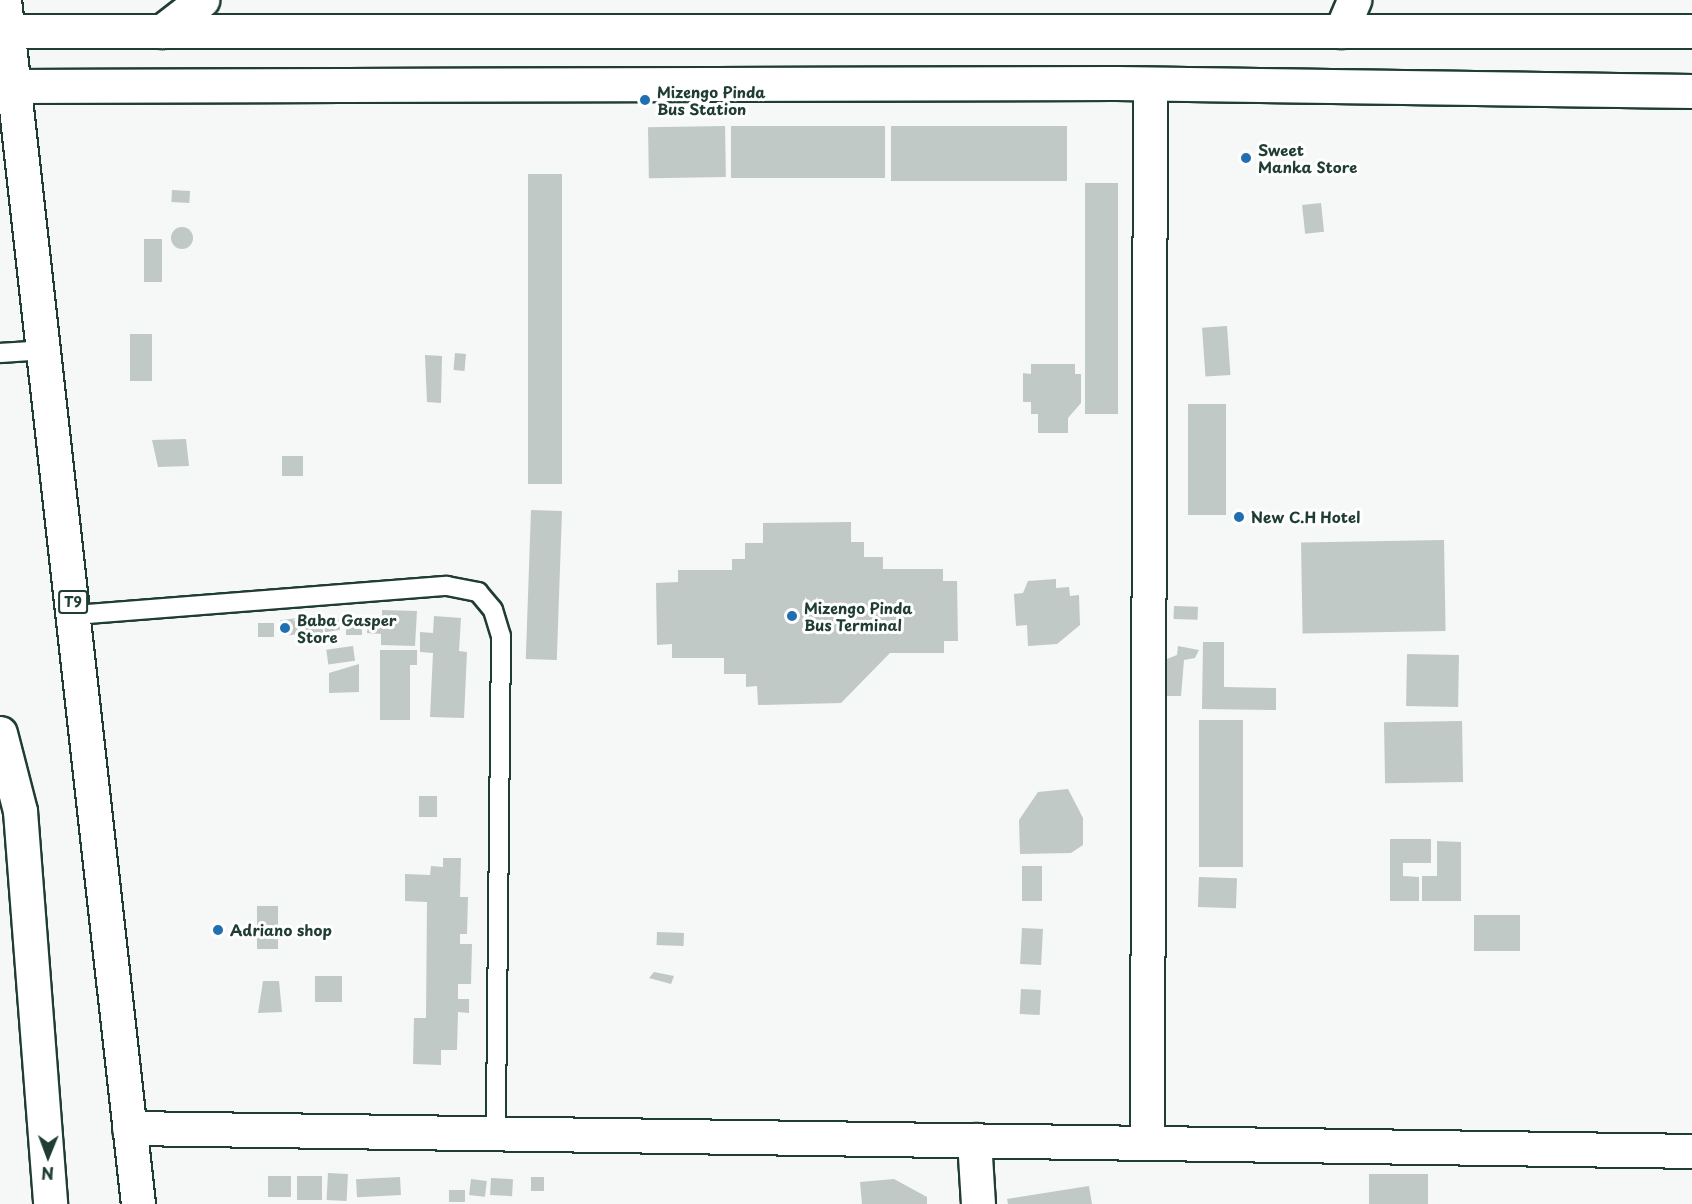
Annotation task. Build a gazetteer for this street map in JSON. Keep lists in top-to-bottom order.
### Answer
{
  "streets": {
    "main road": ["T9"]
  },
  "places": [
    "Mizengo Pinda Bus Station",
    "Sweet Manka Store",
    "New C.H Hotel",
    "Mizengo Pinda Bus Terminal",
    "Baba Gasper Store",
    "Adriano shop"
  ],
  "north": "bottom"
}
